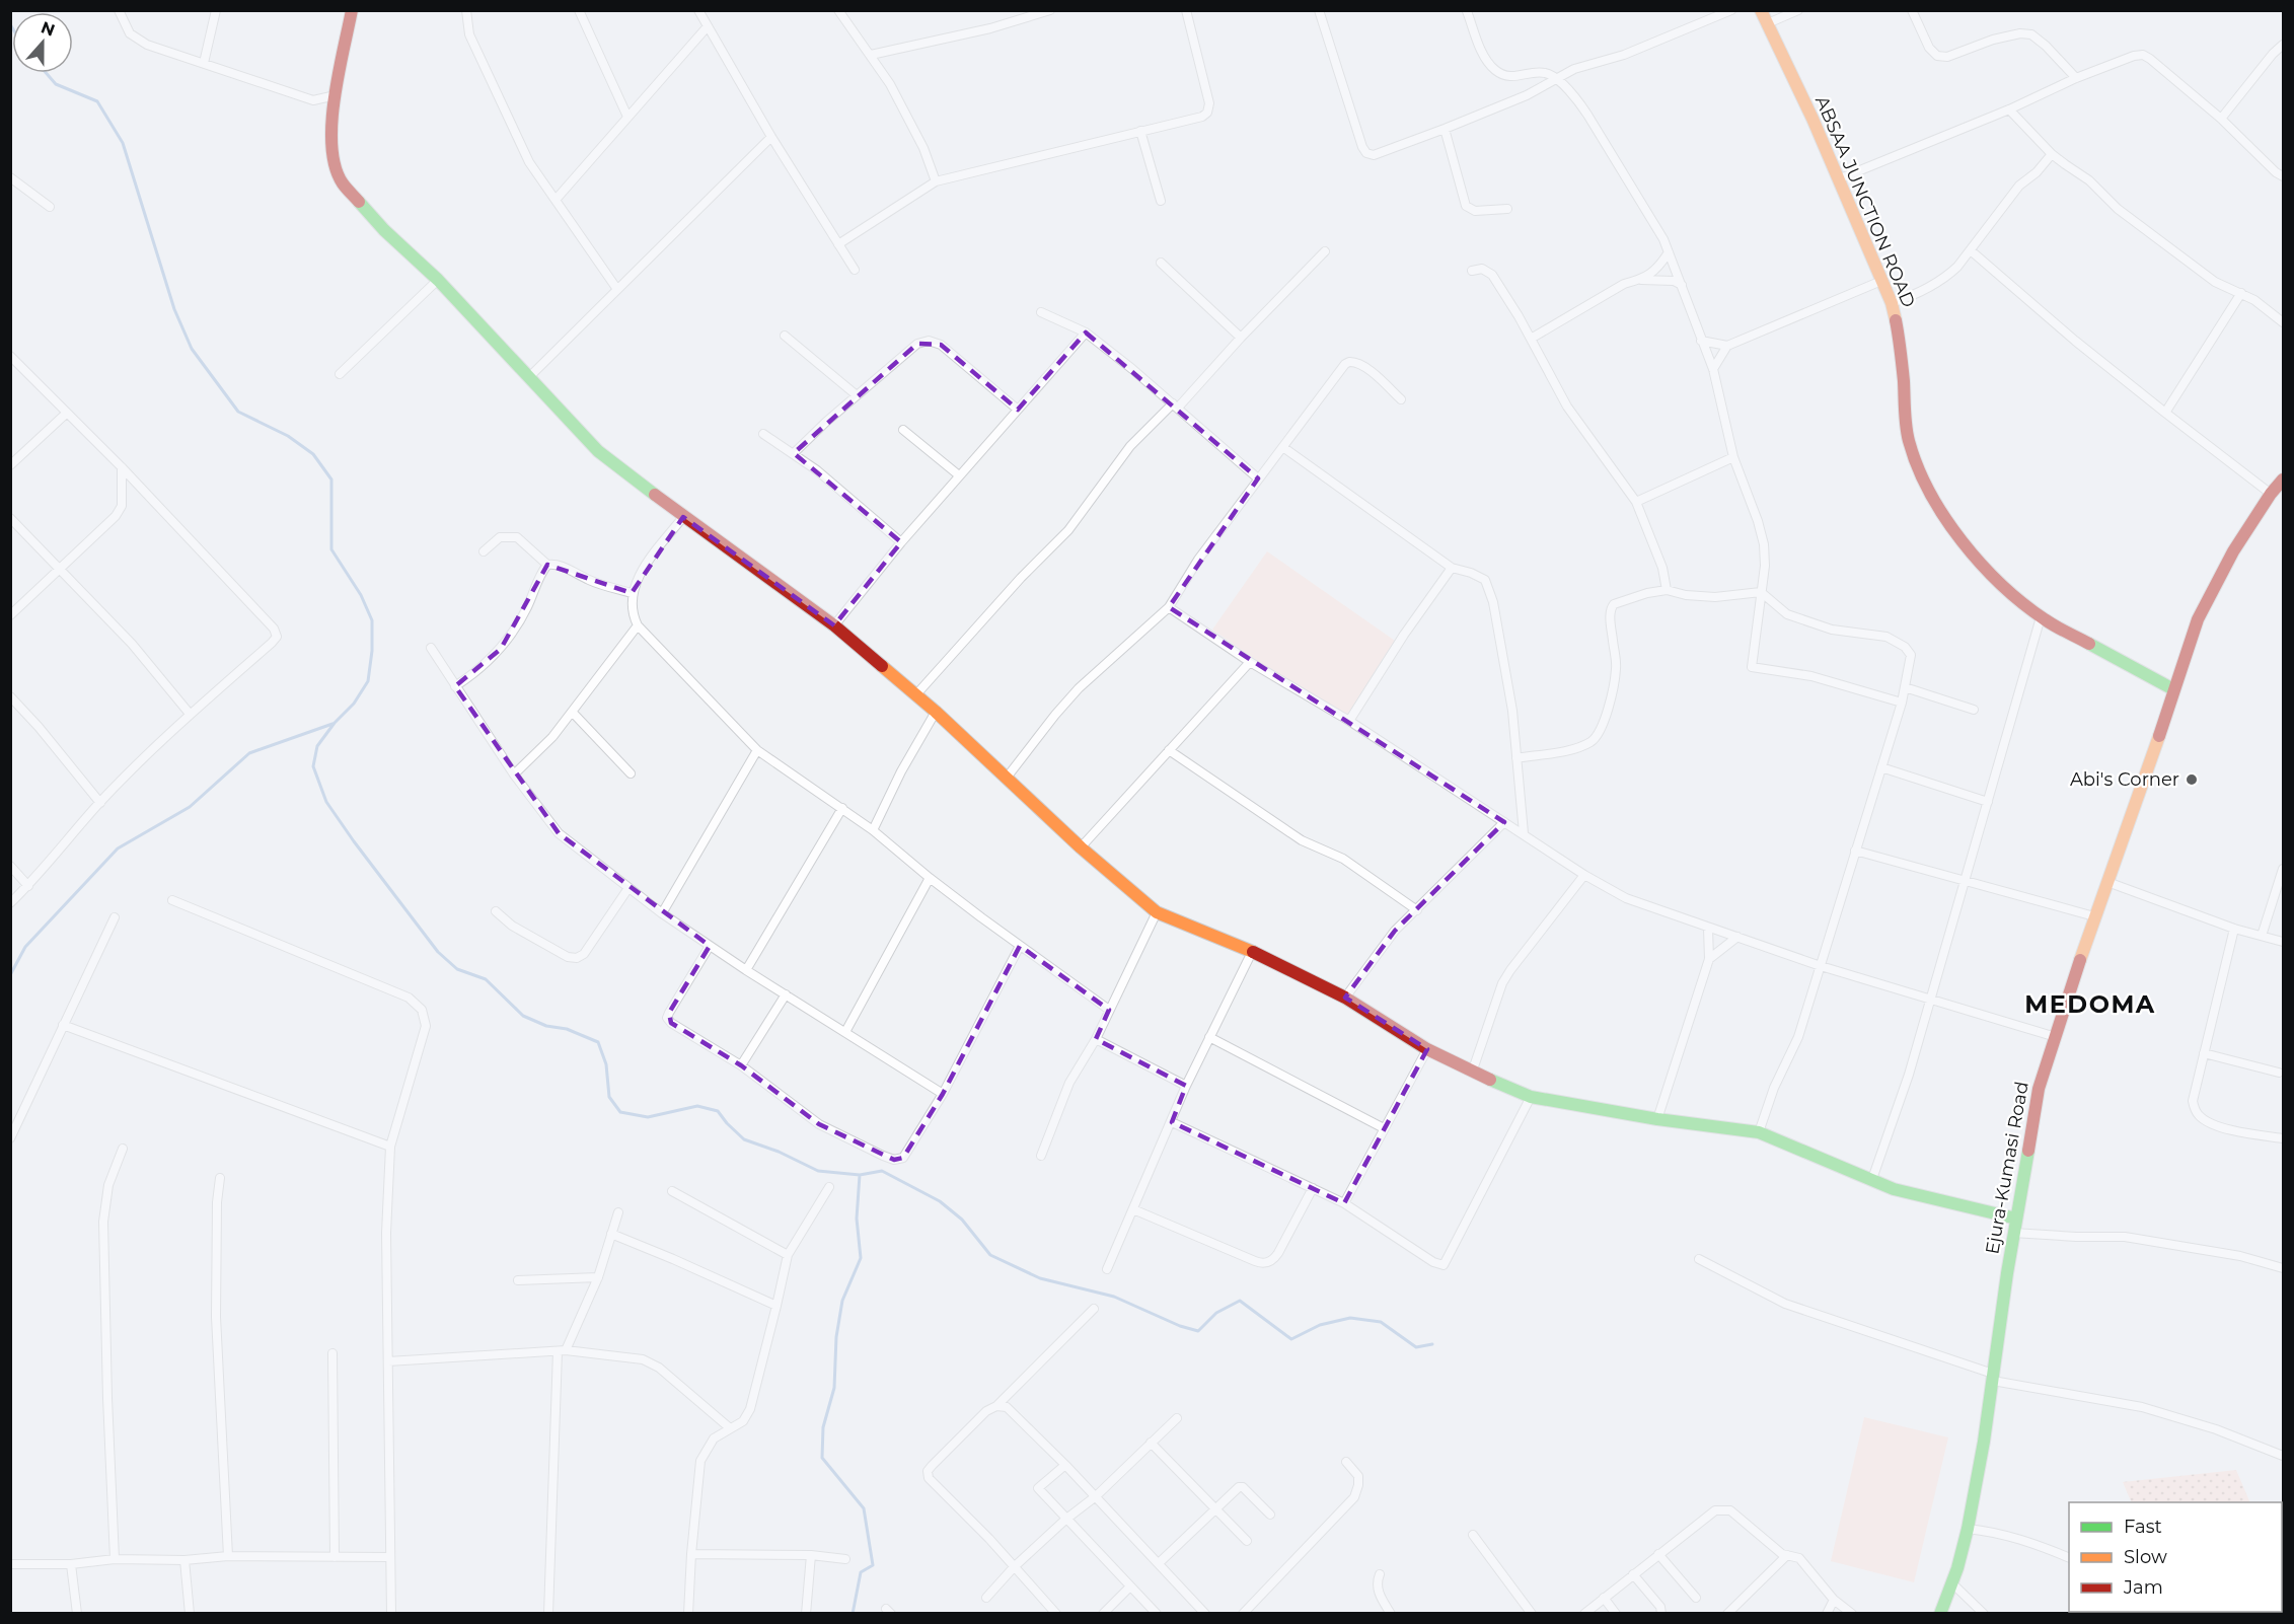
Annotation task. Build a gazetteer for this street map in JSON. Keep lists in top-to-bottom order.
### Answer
{
  "streets": {
    "street": ["ABSAA JUNCTION ROAD", "Ejura-Kumasi Road"]
  },
  "crossings": [
    ["ABSAA JUNCTION ROAD", "Ejura-Kumasi Road"]
  ],
  "districts": ["MEDOMA"],
  "places": ["Abi's Corner"],
  "legend": ["Fast", "Slow", "Jam"],
  "north": "top"
}
